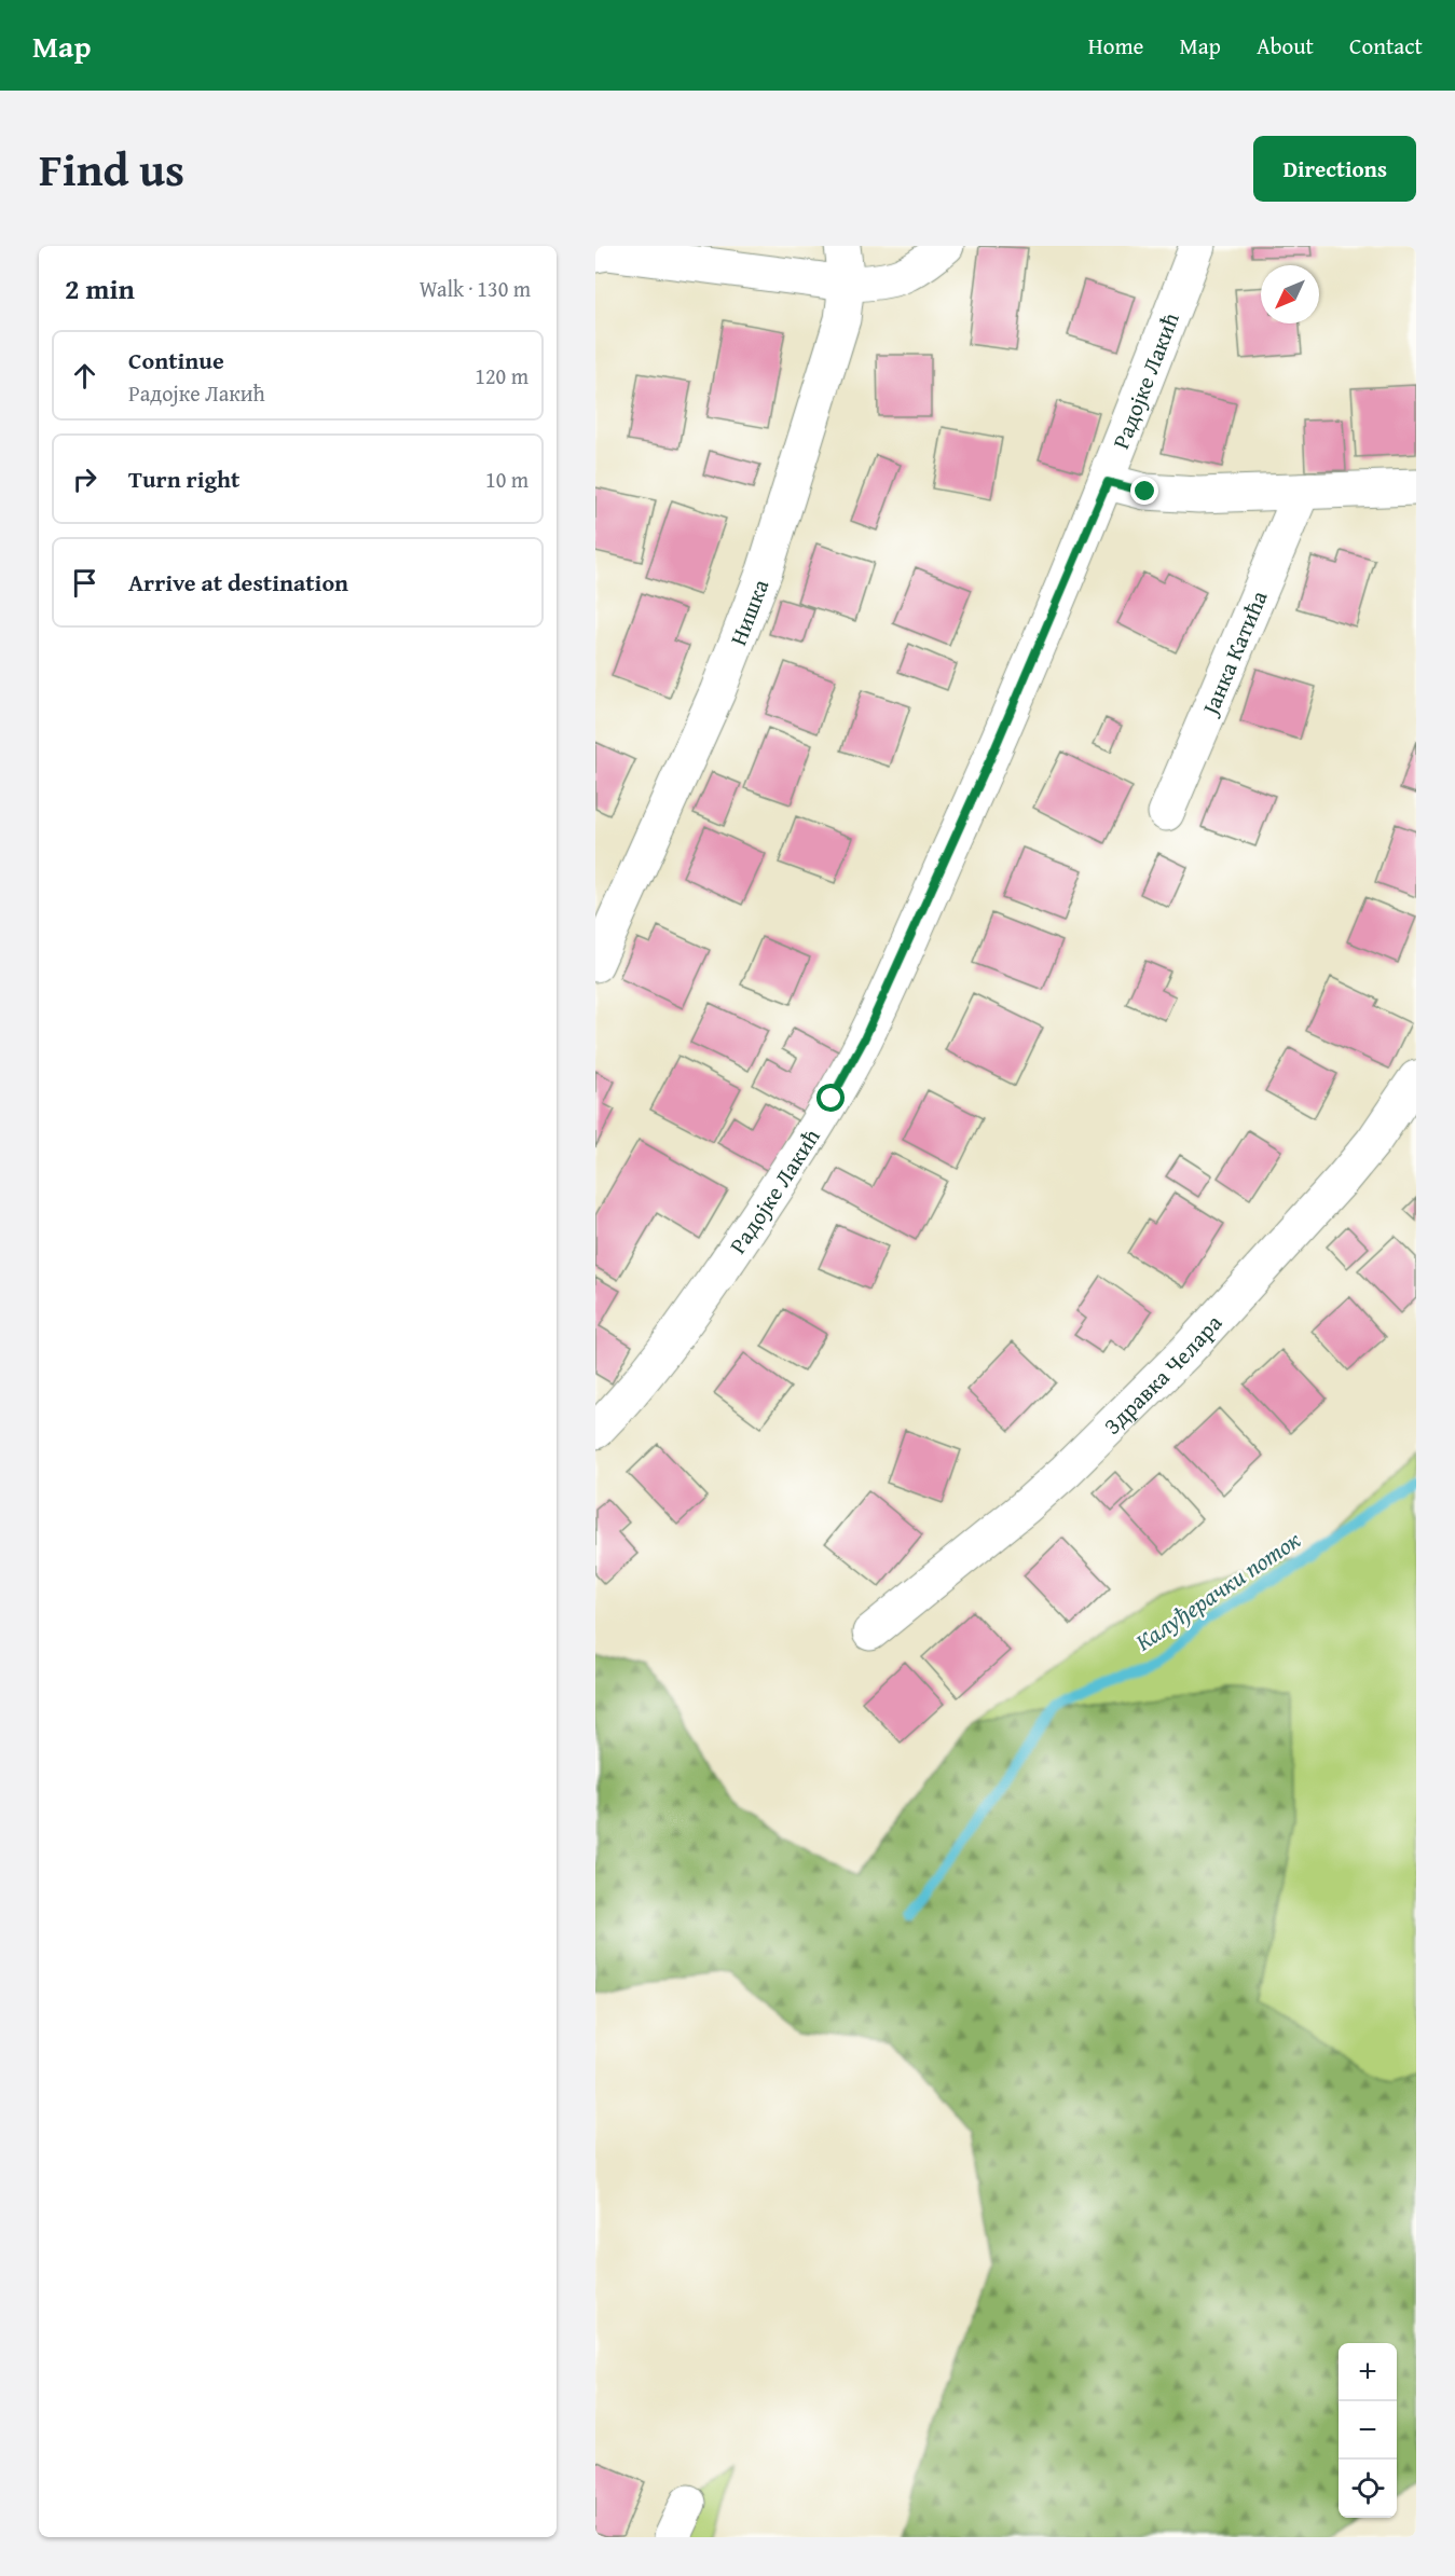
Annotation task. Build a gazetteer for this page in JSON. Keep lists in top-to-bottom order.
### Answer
{
  "streets": {
    "street": [
      "Радојке Лакић",
      "Нишка",
      "Јанка Катића",
      "Здравка Челара"
    ]
  },
  "water": ["Калуђерачки поток"],
  "north": "bottom left",
  "page": {
    "header": "Map",
    "nav": [
      "Home",
      "Map",
      "About",
      "Contact"
    ],
    "title": "Find us",
    "buttons": "Directions",
    "heading": ["2 min", "Walk · 130 m"],
    "list": [
      ["Continue", "Радојке Лакић", "120 m"],
      ["Turn right", "10 m"],
      "Arrive at destination"
    ],
    "map_buttons": ["+", "−"]
  }
}
